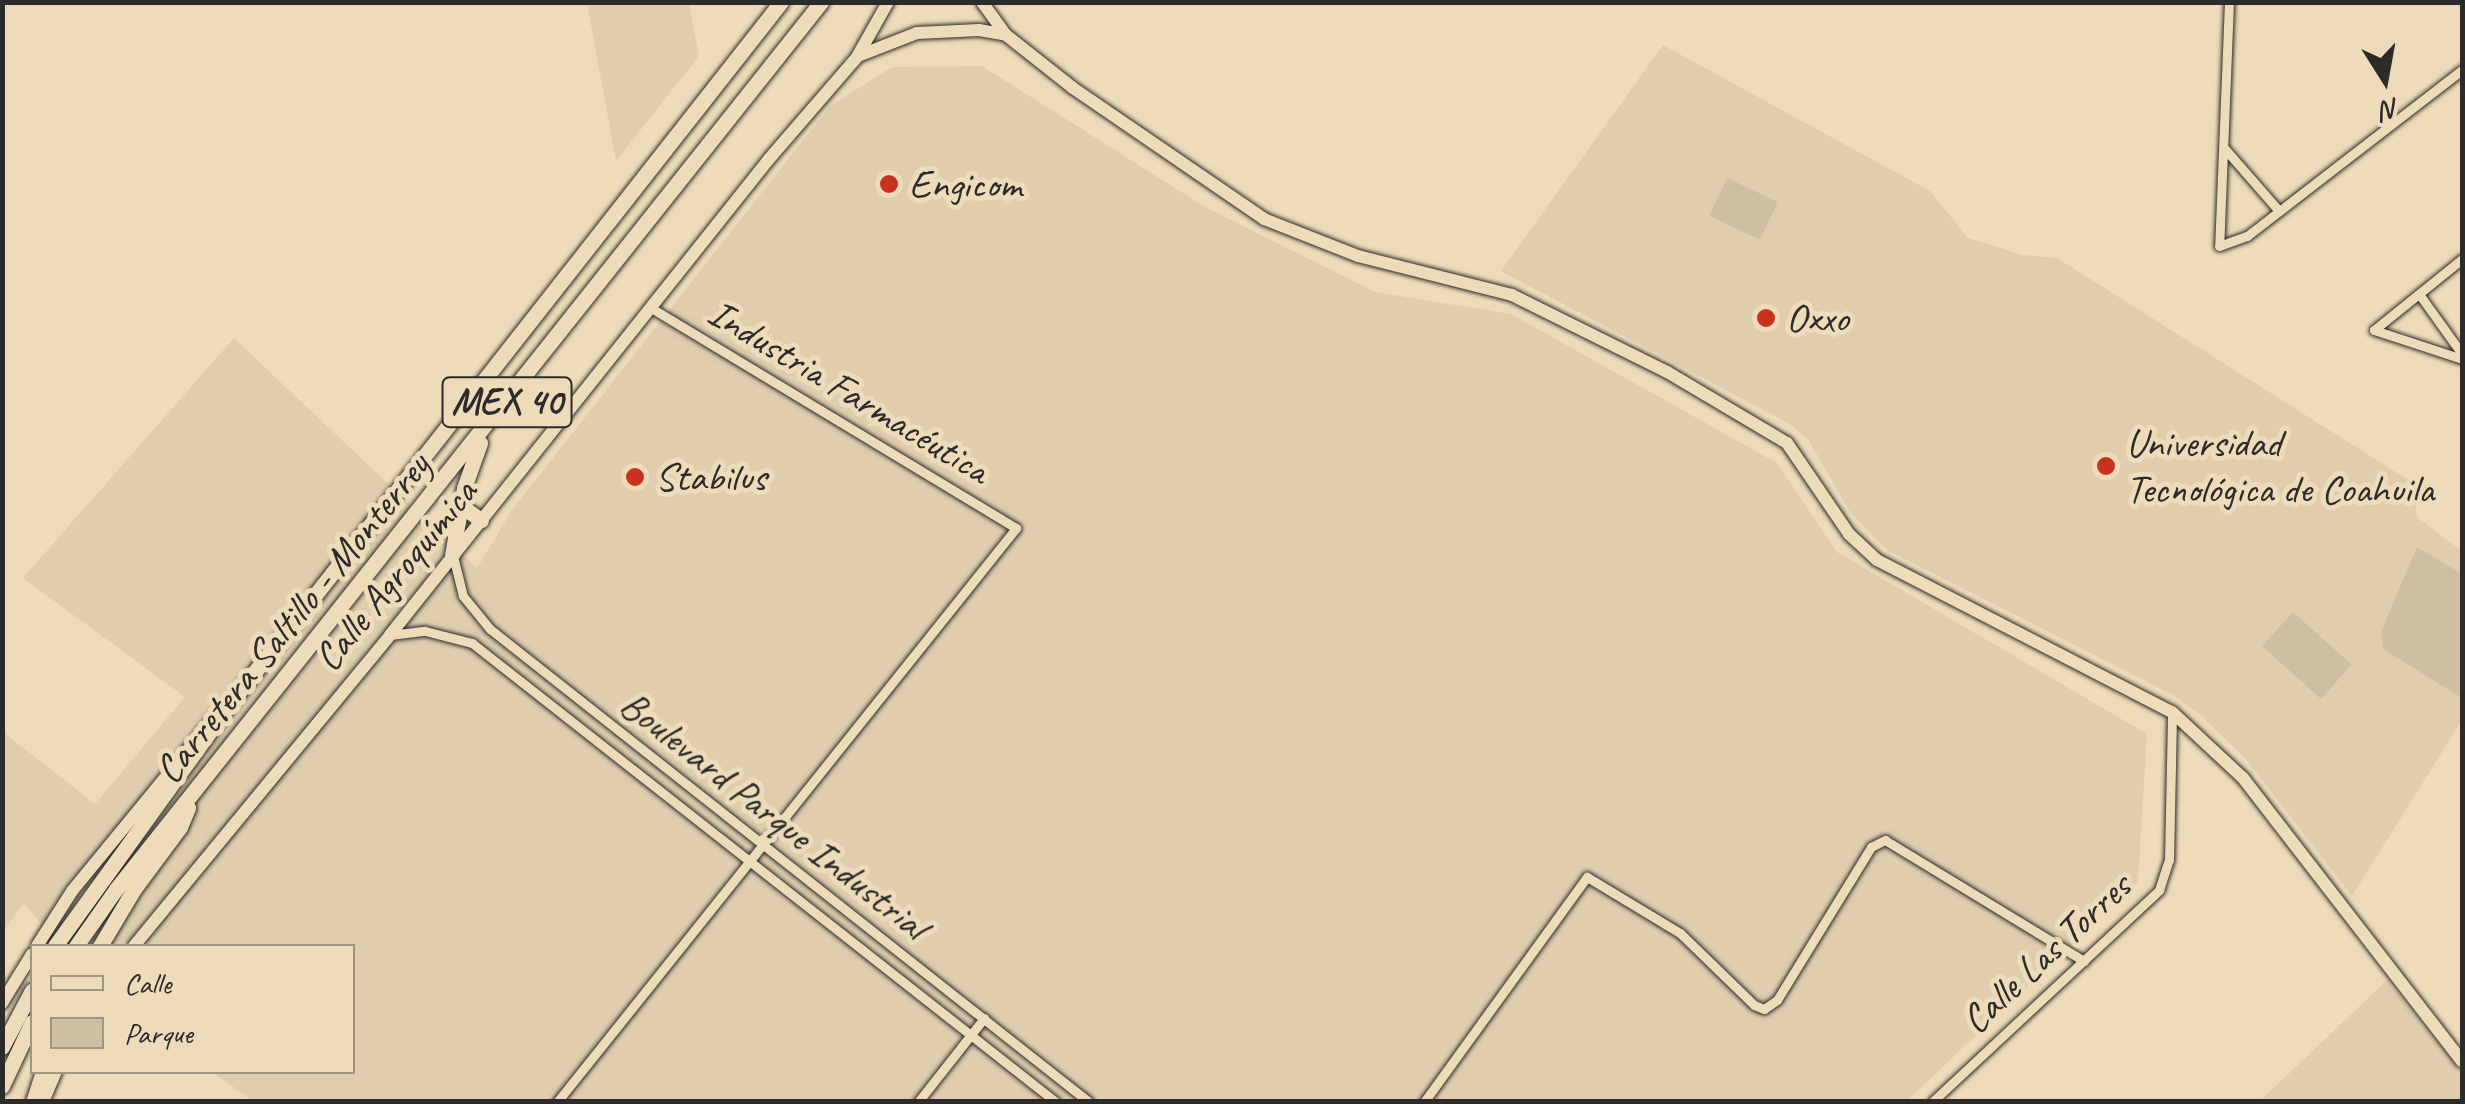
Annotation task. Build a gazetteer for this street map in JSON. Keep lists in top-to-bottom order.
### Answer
{
  "streets": {
    "highway": ["MEX 40", "Carretera Saltillo - Monterrey"],
    "street": [
      "Industria Farmacéutica",
      "Calle Agroquímica",
      "Boulevard Parque Industrial",
      "Calle Las Torres"
    ]
  },
  "crossings": [
    ["Industria Farmacéutica", "Calle Agroquímica"],
    ["Industria Farmacéutica", "Boulevard Parque Industrial"],
    ["Calle Agroquímica", "Boulevard Parque Industrial"]
  ],
  "places": [
    "Engicom",
    "Oxxo",
    "Universidad Tecnológica de Coahuila",
    "Stabilus"
  ],
  "legend": ["Calle", "Parque"],
  "north": "bottom"
}
